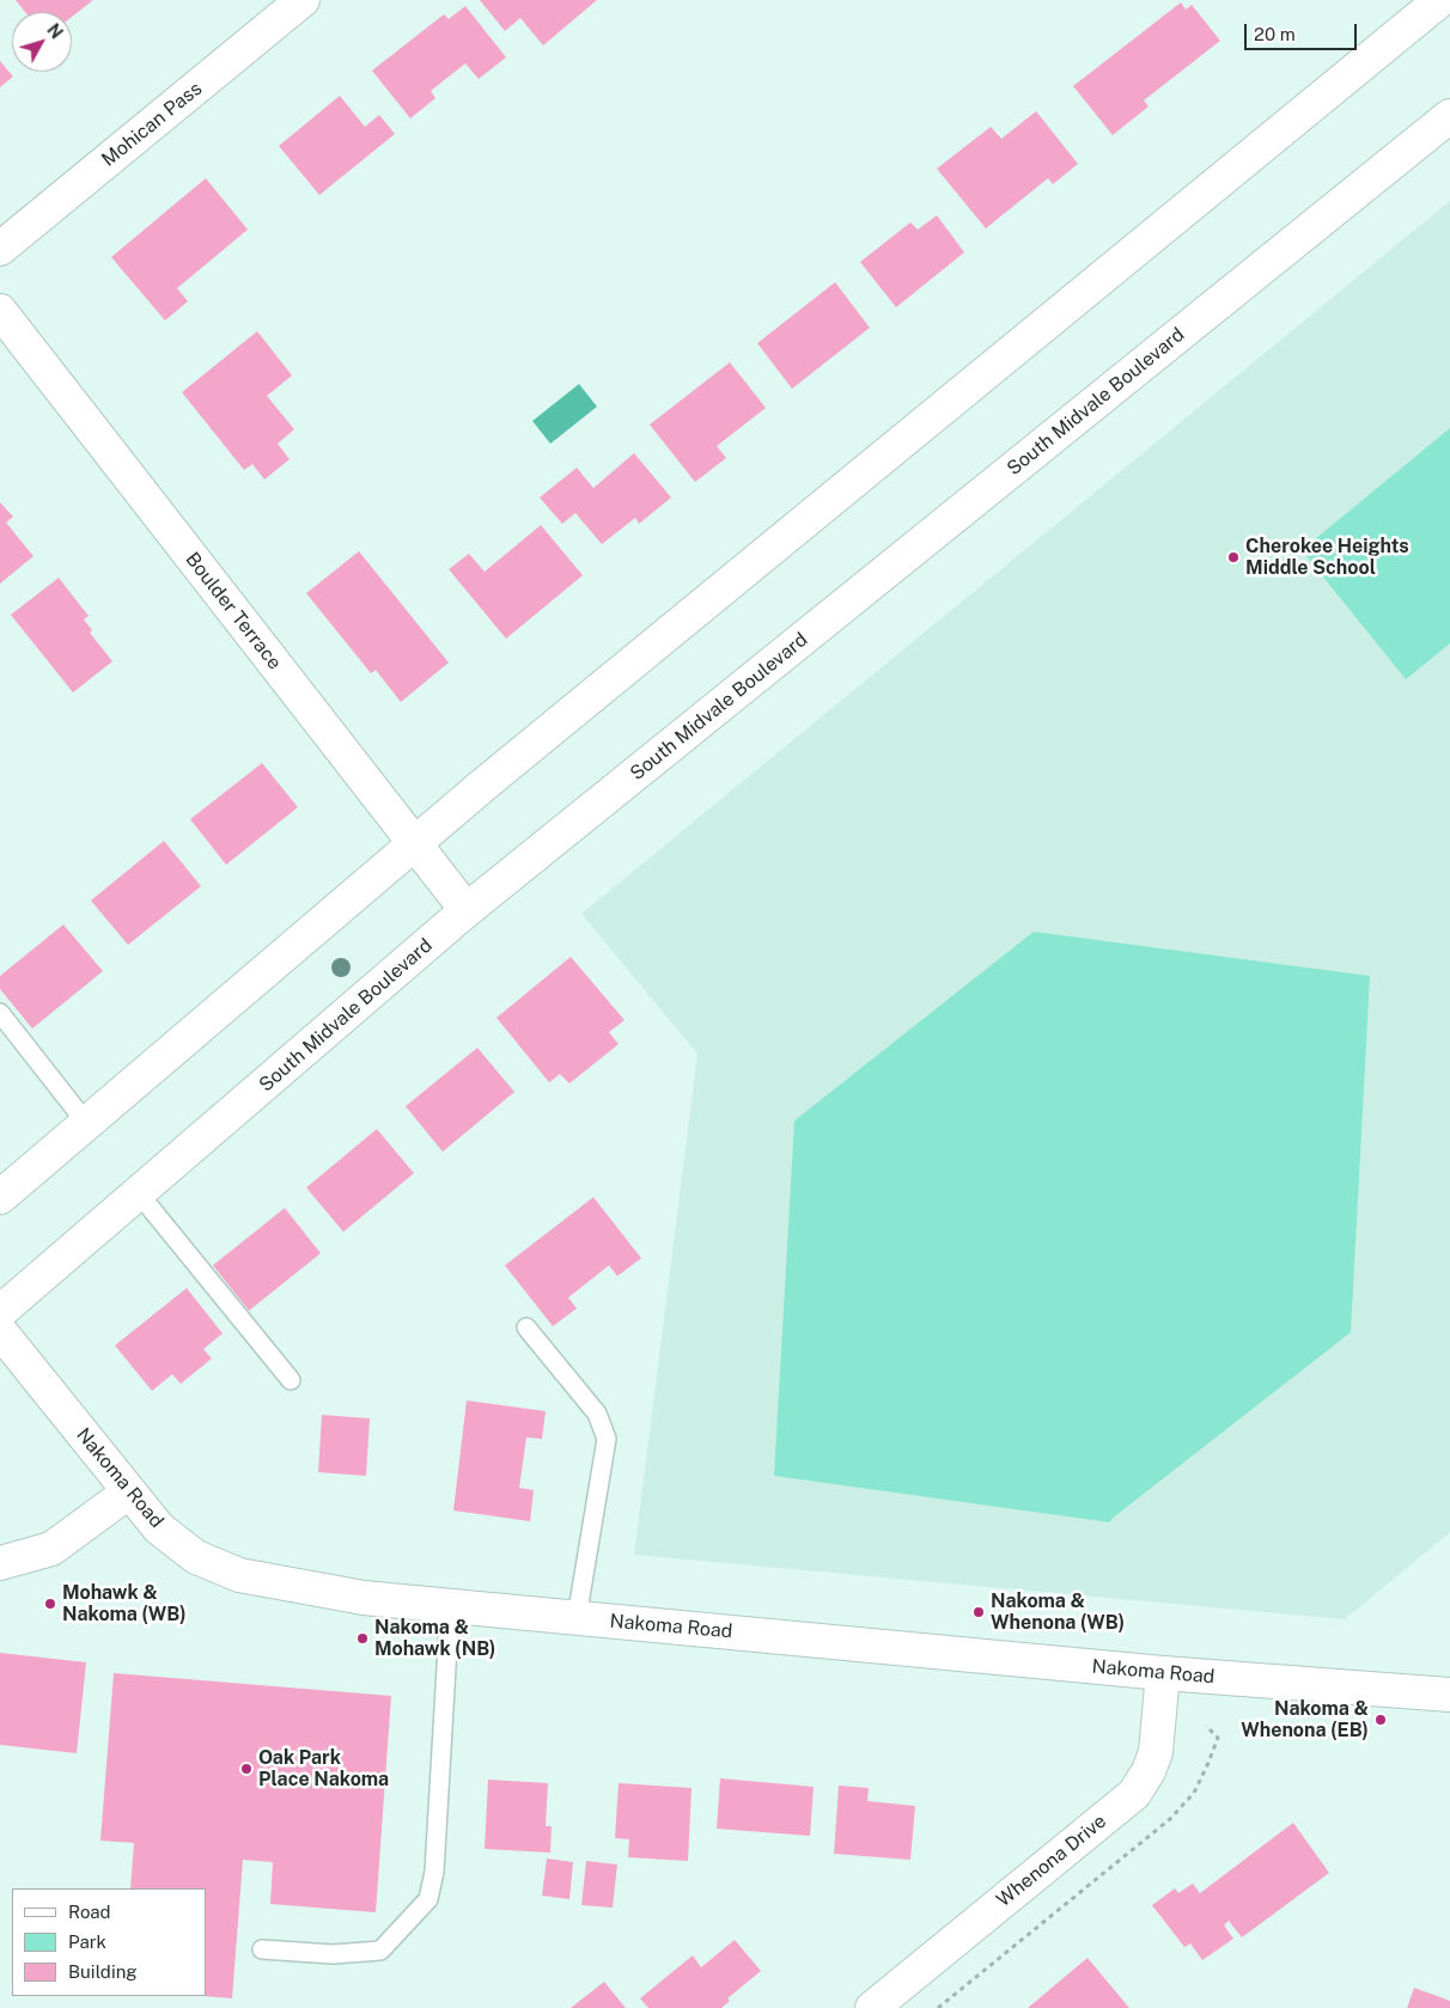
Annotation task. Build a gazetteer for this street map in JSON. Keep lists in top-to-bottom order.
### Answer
{
  "streets": {
    "main road": [
      "Mohican Pass",
      "South Midvale Boulevard",
      "Boulder Terrace",
      "Nakoma Road",
      "Whenona Drive"
    ]
  },
  "crossings": [
    ["South Midvale Boulevard", "Boulder Terrace"],
    ["Nakoma Road", "Whenona Drive"]
  ],
  "places": [
    "Cherokee Heights Middle School",
    "Mohawk & Nakoma (WB)",
    "Nakoma & Whenona (WB)",
    "Nakoma & Mohawk (NB)",
    "Nakoma & Whenona (EB)",
    "Oak Park Place Nakoma"
  ],
  "legend": ["Road", "Park", "Building"],
  "scale_bar": "20 m",
  "north": "top right"
}
